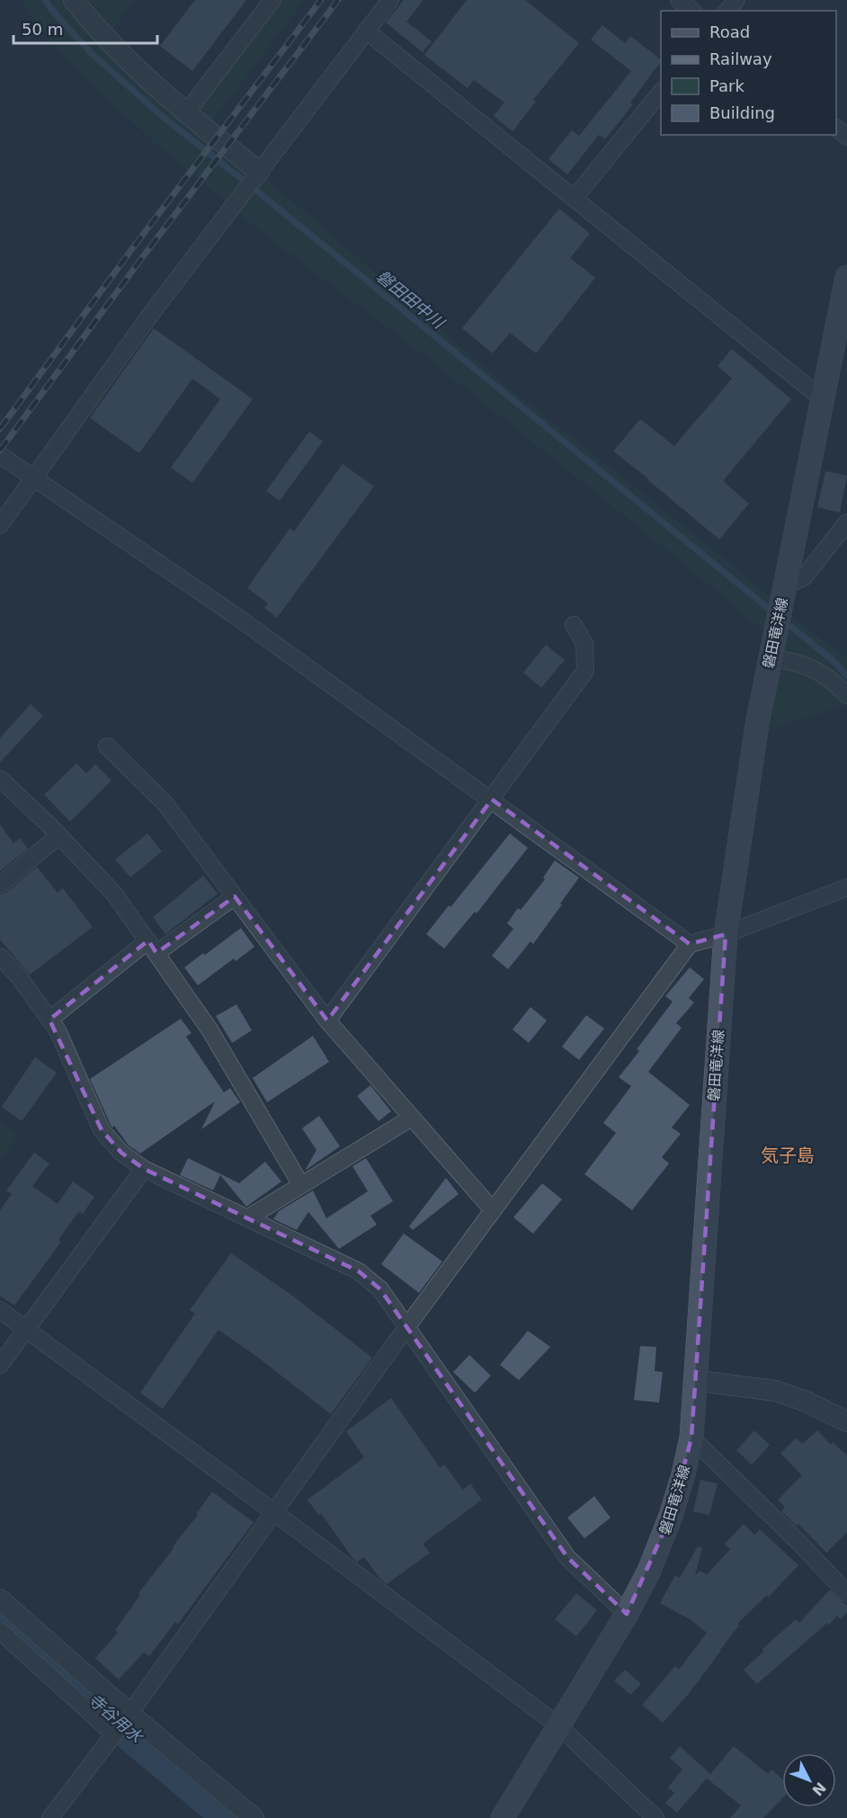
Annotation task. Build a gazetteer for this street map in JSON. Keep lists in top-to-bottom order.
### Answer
{
  "streets": {
    "main road": ["磐田竜洋線"]
  },
  "districts": ["気子島"],
  "water": ["磐田田中川", "寺谷用水"],
  "legend": [
    "Road",
    "Railway",
    "Park",
    "Building"
  ],
  "scale_bar": "50 m",
  "north": "bottom right"
}
